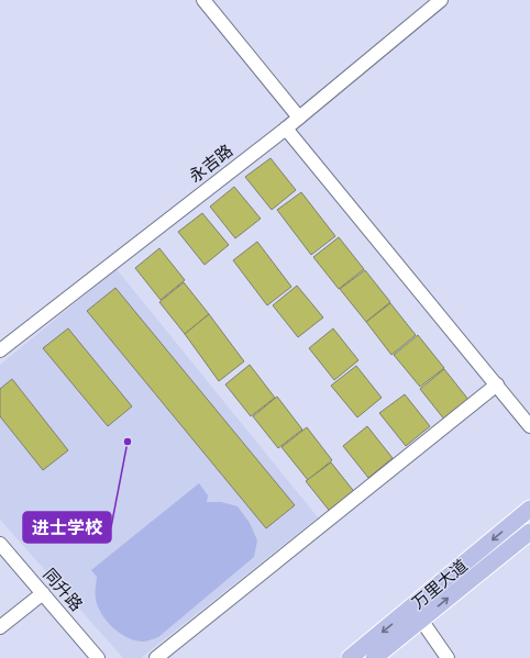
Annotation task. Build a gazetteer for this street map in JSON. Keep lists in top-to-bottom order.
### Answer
{
  "streets": {
    "main road": ["万里大道"],
    "street": ["永吉路", "同升路"]
  },
  "places": ["进士学校"]
}
